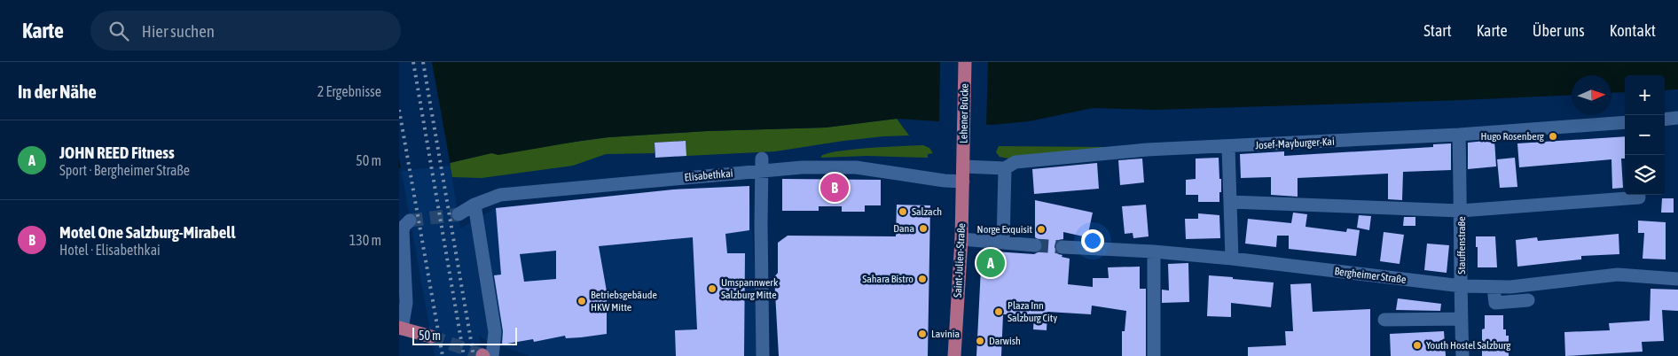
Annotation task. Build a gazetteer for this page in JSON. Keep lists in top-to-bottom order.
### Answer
{
  "streets": {
    "main road": ["Lehener Brücke", "Saint-Julien-Straße"],
    "street": [
      "Josef-Mayburger-Kai",
      "Elisabethkai",
      "Stauffenstraße",
      "Bergheimer Straße"
    ]
  },
  "crossings": [
    ["Lehener Brücke", "Josef-Mayburger-Kai"],
    ["Lehener Brücke", "Saint-Julien-Straße"],
    ["Josef-Mayburger-Kai", "Stauffenstraße"],
    ["Josef-Mayburger-Kai", "Saint-Julien-Straße"],
    ["Elisabethkai", "Saint-Julien-Straße"],
    ["Stauffenstraße", "Bergheimer Straße"]
  ],
  "places": [
    "Hugo Rosenberg",
    "Salzach",
    "Dana",
    "Norge Exquisit",
    "Sahara Bistro",
    "Umspannwerk Salzburg Mitte",
    "Betriebsgebäude HKW Mitte",
    "Plaza Inn Salzburg City",
    "Lavinia",
    "Darwish",
    "Youth Hostel Salzburg"
  ],
  "scale_bar": "50 m",
  "north": "right",
  "page": {
    "header": "Karte",
    "search": "Hier suchen",
    "nav": [
      "Start",
      "Karte",
      "Über uns",
      "Kontakt"
    ],
    "heading": ["In der Nähe", "2 Ergebnisse"],
    "map_buttons": ["+", "−"],
    "list": [
      {
        "mark": "A",
        "name": "JOHN REED Fitness",
        "note": "Sport · Bergheimer Straße",
        "value": "50 m"
      },
      {
        "mark": "B",
        "name": "Motel One Salzburg-Mirabell",
        "note": "Hotel · Elisabethkai",
        "value": "130 m"
      }
    ],
    "pins": ["B", "A"],
    "scale": "50 m"
  }
}
